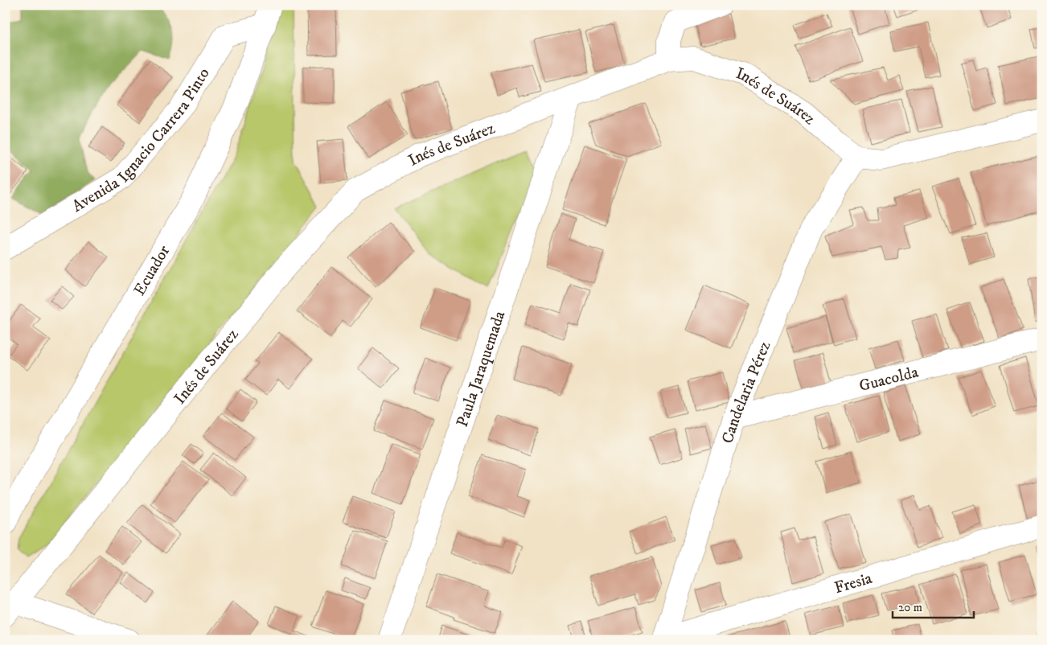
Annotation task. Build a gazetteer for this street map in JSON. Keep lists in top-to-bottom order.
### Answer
{
  "streets": {
    "street": [
      "Inés de Suárez",
      "Avenida Ignacio Carrera Pinto",
      "Ecuador",
      "Paula Jaraquemada",
      "Guacolda",
      "Candelaria Pérez",
      "Fresia"
    ]
  },
  "crossings": [
    ["Inés de Suárez", "Paula Jaraquemada"],
    ["Inés de Suárez", "Candelaria Pérez"],
    ["Avenida Ignacio Carrera Pinto", "Ecuador"],
    ["Guacolda", "Candelaria Pérez"],
    ["Candelaria Pérez", "Fresia"]
  ],
  "scale_bar": "20 m"
}
